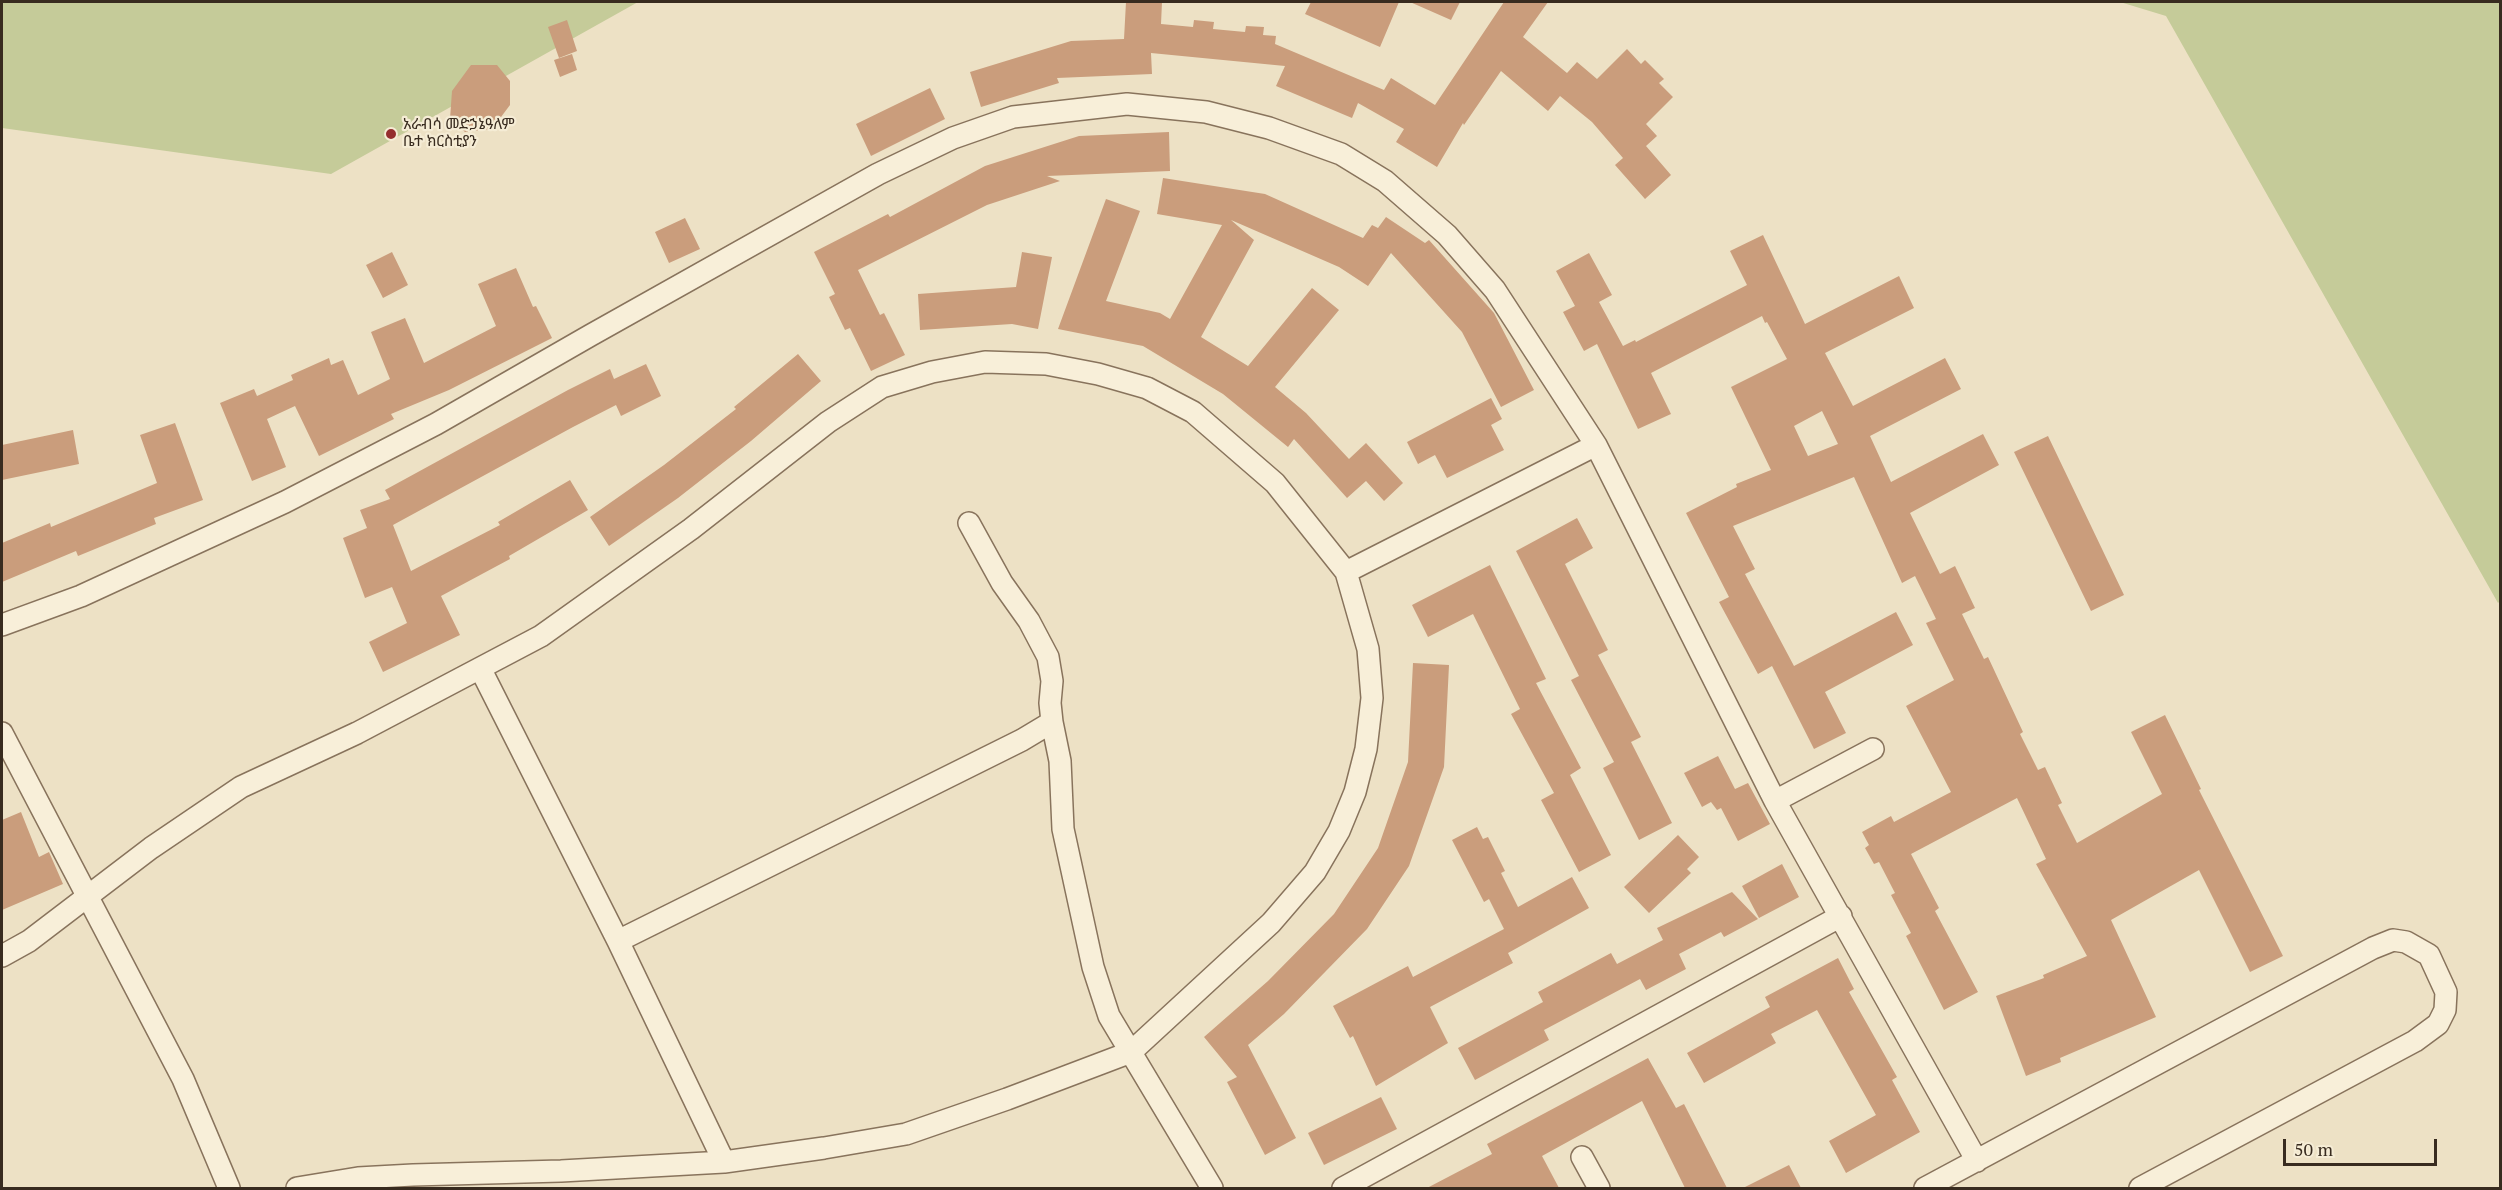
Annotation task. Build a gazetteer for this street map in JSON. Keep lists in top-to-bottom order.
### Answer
{
  "places": ["አራብሳ መድኃኔዓለም ቤተ ክርስቲያን"],
  "scale_bar": "50 m"
}
